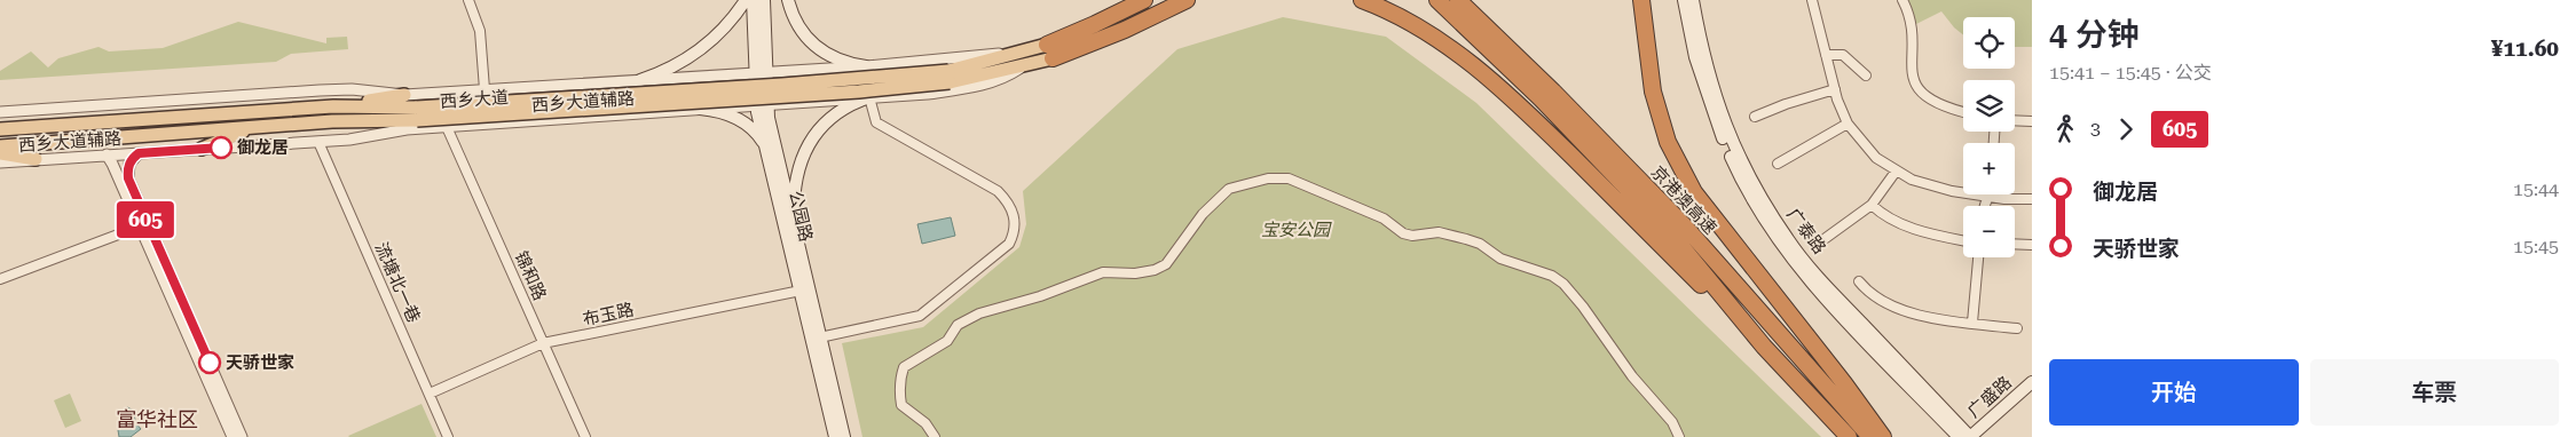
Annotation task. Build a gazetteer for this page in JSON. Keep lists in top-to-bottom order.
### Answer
{
  "streets": {
    "highway": ["京港澳高速"],
    "main road": [
      "西乡大道",
      "公园路",
      "广泰路",
      "广盛路"
    ],
    "street": [
      "西乡大道辅路",
      "锦和路",
      "流塘北一巷",
      "布玉路"
    ]
  },
  "crossings": [
    ["西乡大道辅路", "公园路"],
    ["西乡大道辅路", "锦和路"],
    ["西乡大道辅路", "流塘北一巷"],
    ["公园路", "布玉路"],
    ["广泰路", "广盛路"],
    ["锦和路", "布玉路"],
    ["流塘北一巷", "布玉路"]
  ],
  "districts": ["富华社区"],
  "parks": ["宝安公园"],
  "places": ["御龙居", "天骄世家"],
  "lines": ["bus line 605"],
  "page": {
    "on_map": "605",
    "heading": ["4 分钟", "15:41 – 15:45 · 公交", "¥11.60"],
    "map_buttons": ["+", "−"],
    "legs": ["3", "605"],
    "list": [
      {
        "name": "御龙居",
        "value": "15:44"
      },
      {
        "name": "天骄世家",
        "value": "15:45"
      }
    ],
    "buttons": ["开始", "车票"]
  }
}
